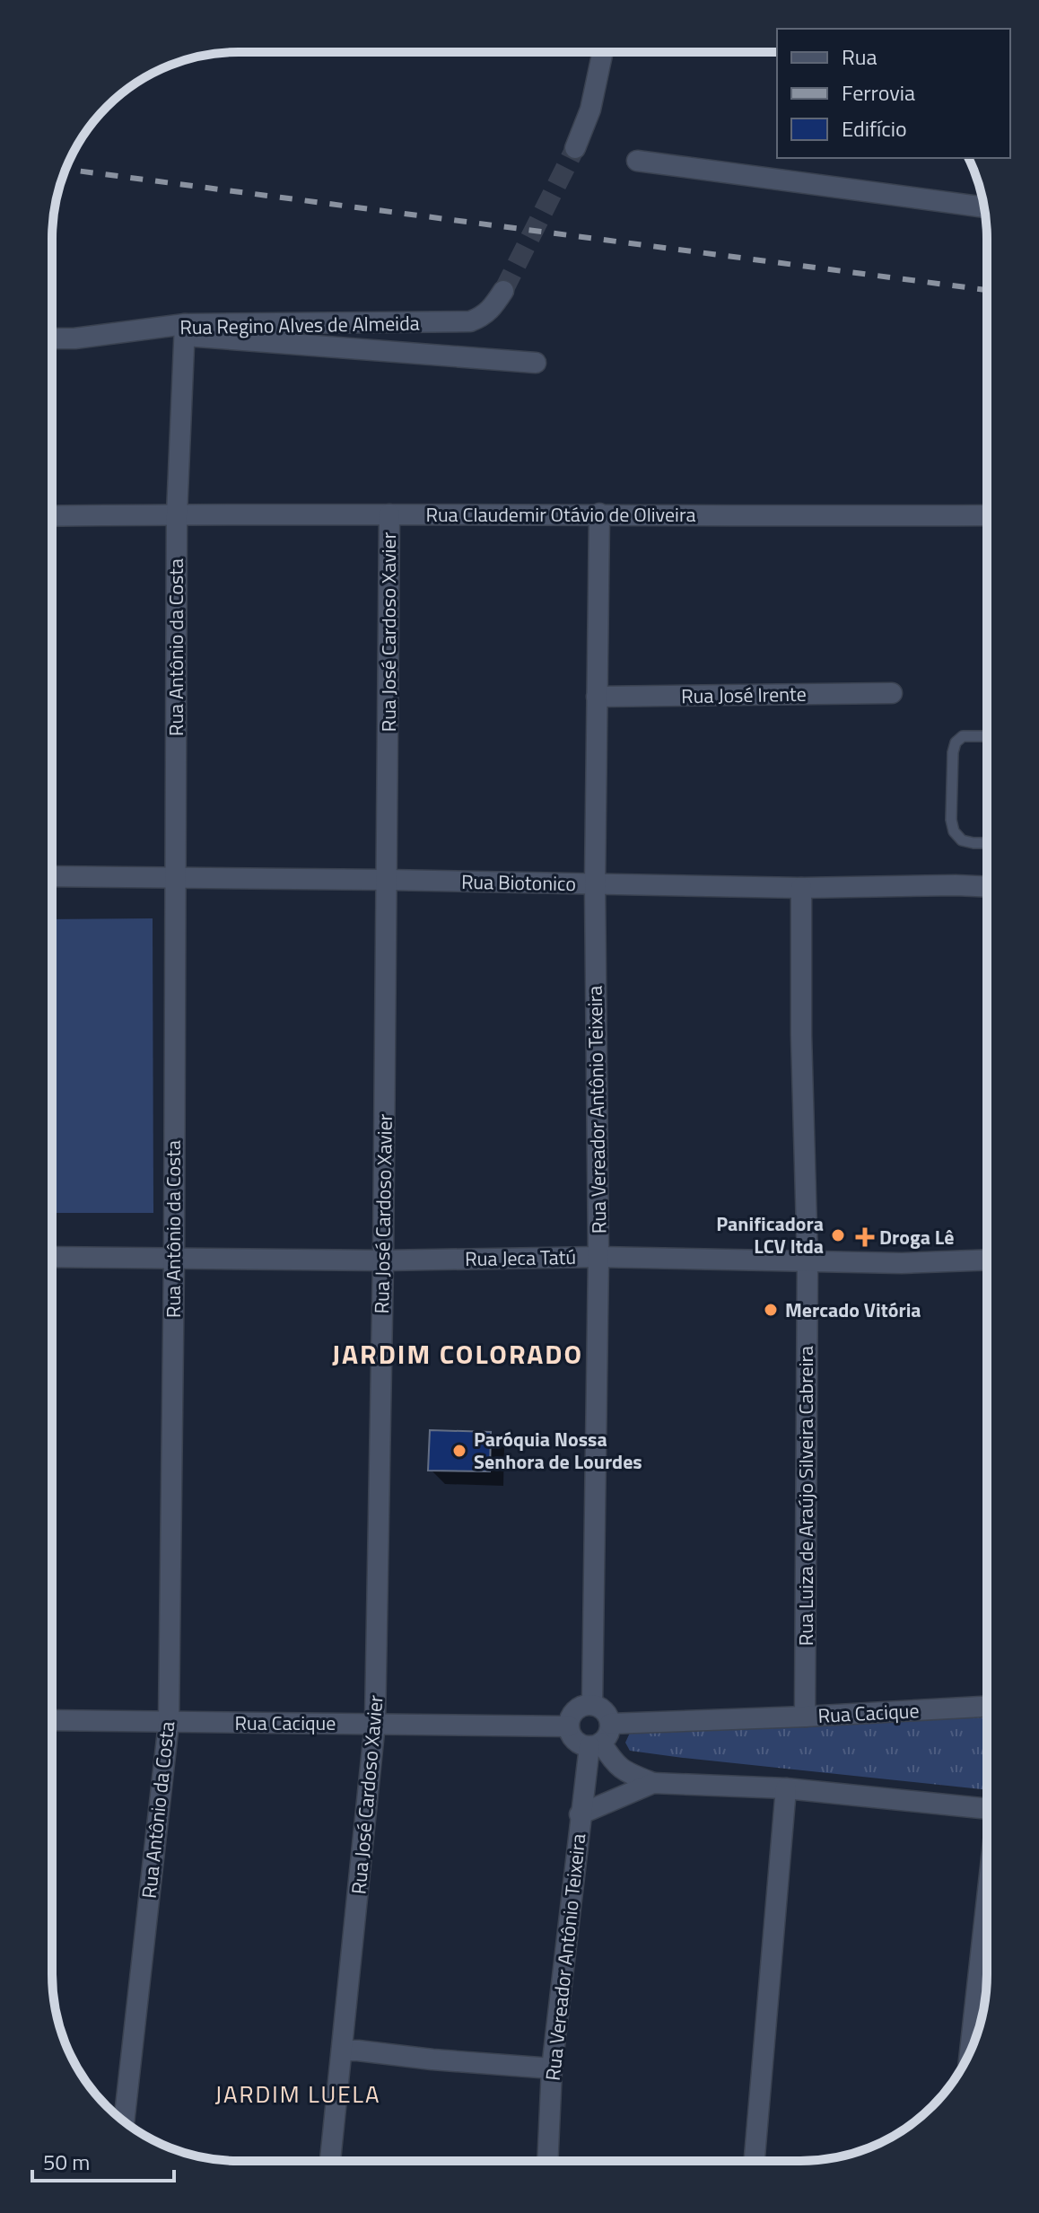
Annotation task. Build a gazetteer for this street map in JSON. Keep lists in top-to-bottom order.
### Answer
{
  "streets": {
    "street": [
      "Rua Regino Alves de Almeida",
      "Rua Claudemir Otávio de Oliveira",
      "Rua José Cardoso Xavier",
      "Rua Antônio da Costa",
      "Rua José Irente",
      "Rua Biotonico",
      "Rua Vereador Antônio Teixeira",
      "Rua Jeca Tatú",
      "Rua Luiza de Araújo Silveira Cabreira",
      "Rua Cacique"
    ]
  },
  "crossings": [
    ["Rua Regino Alves de Almeida", "Rua Antônio da Costa"],
    ["Rua Claudemir Otávio de Oliveira", "Rua José Cardoso Xavier"],
    ["Rua Claudemir Otávio de Oliveira", "Rua Antônio da Costa"],
    ["Rua Claudemir Otávio de Oliveira", "Rua Vereador Antônio Teixeira"],
    ["Rua José Cardoso Xavier", "Rua Biotonico"],
    ["Rua José Cardoso Xavier", "Rua Jeca Tatú"],
    ["Rua José Cardoso Xavier", "Rua Cacique"],
    ["Rua Antônio da Costa", "Rua Biotonico"],
    ["Rua Antônio da Costa", "Rua Jeca Tatú"],
    ["Rua Antônio da Costa", "Rua Cacique"],
    ["Rua José Irente", "Rua Vereador Antônio Teixeira"],
    ["Rua Biotonico", "Rua Vereador Antônio Teixeira"],
    ["Rua Biotonico", "Rua Luiza de Araújo Silveira Cabreira"],
    ["Rua Vereador Antônio Teixeira", "Rua Jeca Tatú"],
    ["Rua Vereador Antônio Teixeira", "Rua Cacique"],
    ["Rua Jeca Tatú", "Rua Luiza de Araújo Silveira Cabreira"],
    ["Rua Luiza de Araújo Silveira Cabreira", "Rua Cacique"]
  ],
  "districts": ["JARDIM COLORADO", "JARDIM LUELA"],
  "places": {
    "other": ["Panificadora LCV ltda", "Mercado Vitória", "Paróquia Nossa Senhora de Lourdes"],
    "health": ["Droga Lê"]
  },
  "legend": ["Rua", "Ferrovia", "Edifício"],
  "scale_bar": "50 m"
}
